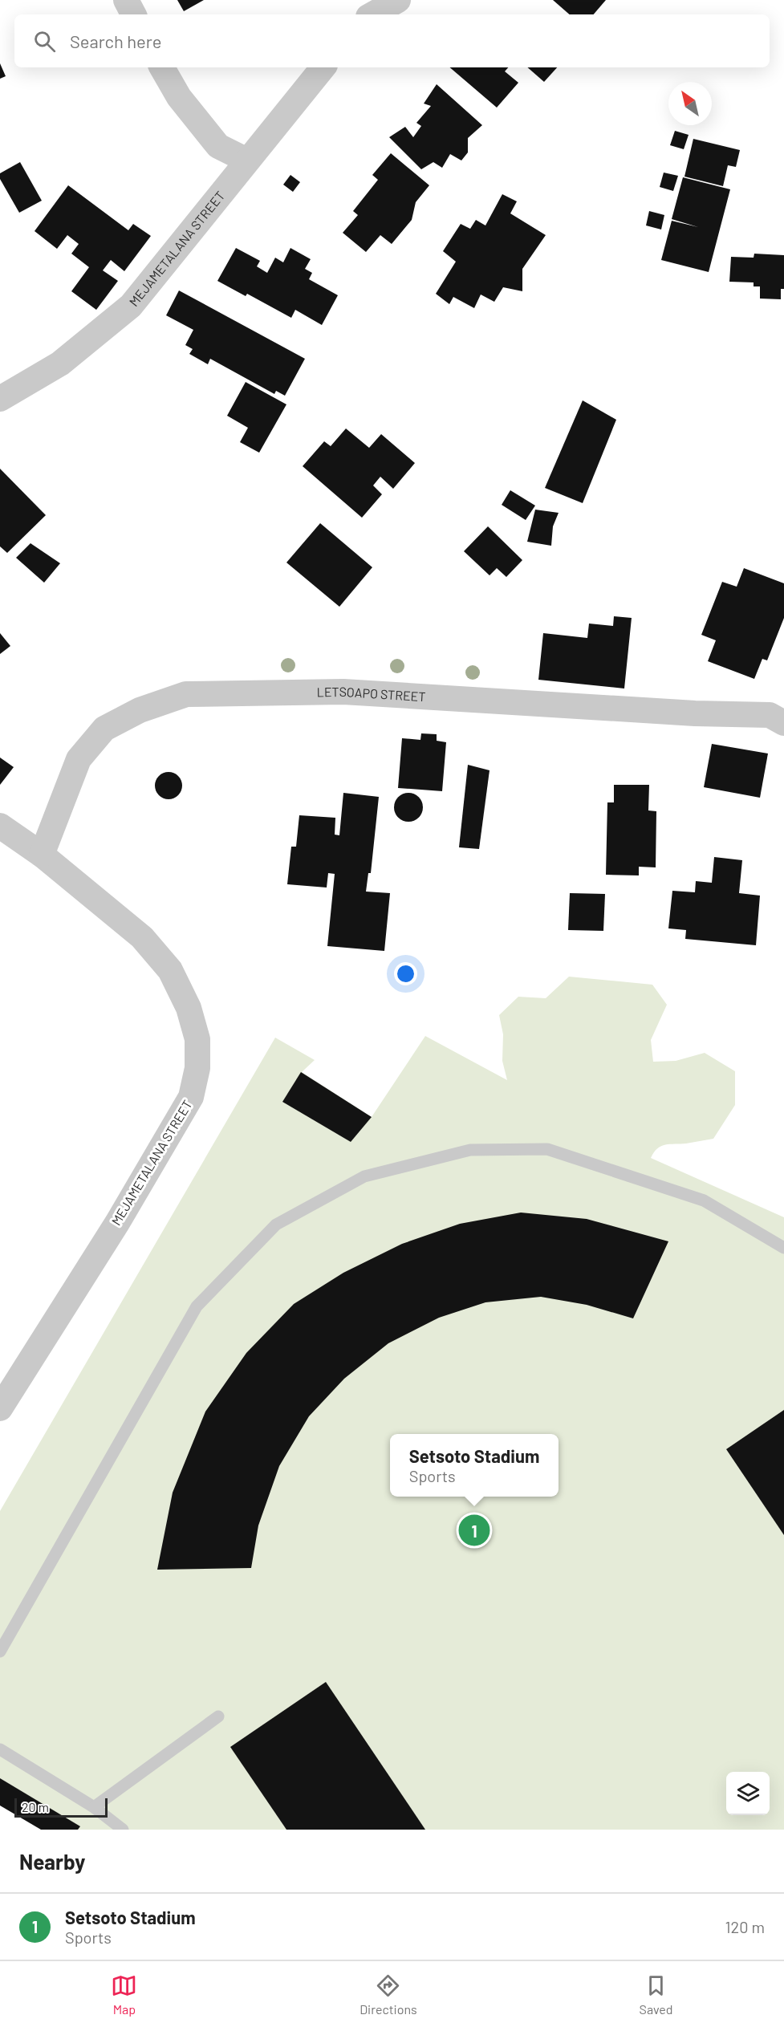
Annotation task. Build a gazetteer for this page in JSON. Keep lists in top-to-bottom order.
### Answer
{
  "streets": {
    "street": ["MEJAMETALANA STREET", "LETSOAPO STREET"]
  },
  "crossings": [
    ["MEJAMETALANA STREET", "LETSOAPO STREET"]
  ],
  "scale_bar": "20 m",
  "north": "top left",
  "page": {
    "search": "Search here",
    "popup": ["Setsoto Stadium", "Sports"],
    "pins": "1",
    "scale": "20 m",
    "heading": "Nearby",
    "list": [
      {
        "mark": "1",
        "name": "Setsoto Stadium",
        "note": "Sports",
        "value": "120 m"
      }
    ],
    "nav": ["Map", "Directions", "Saved"]
  }
}
